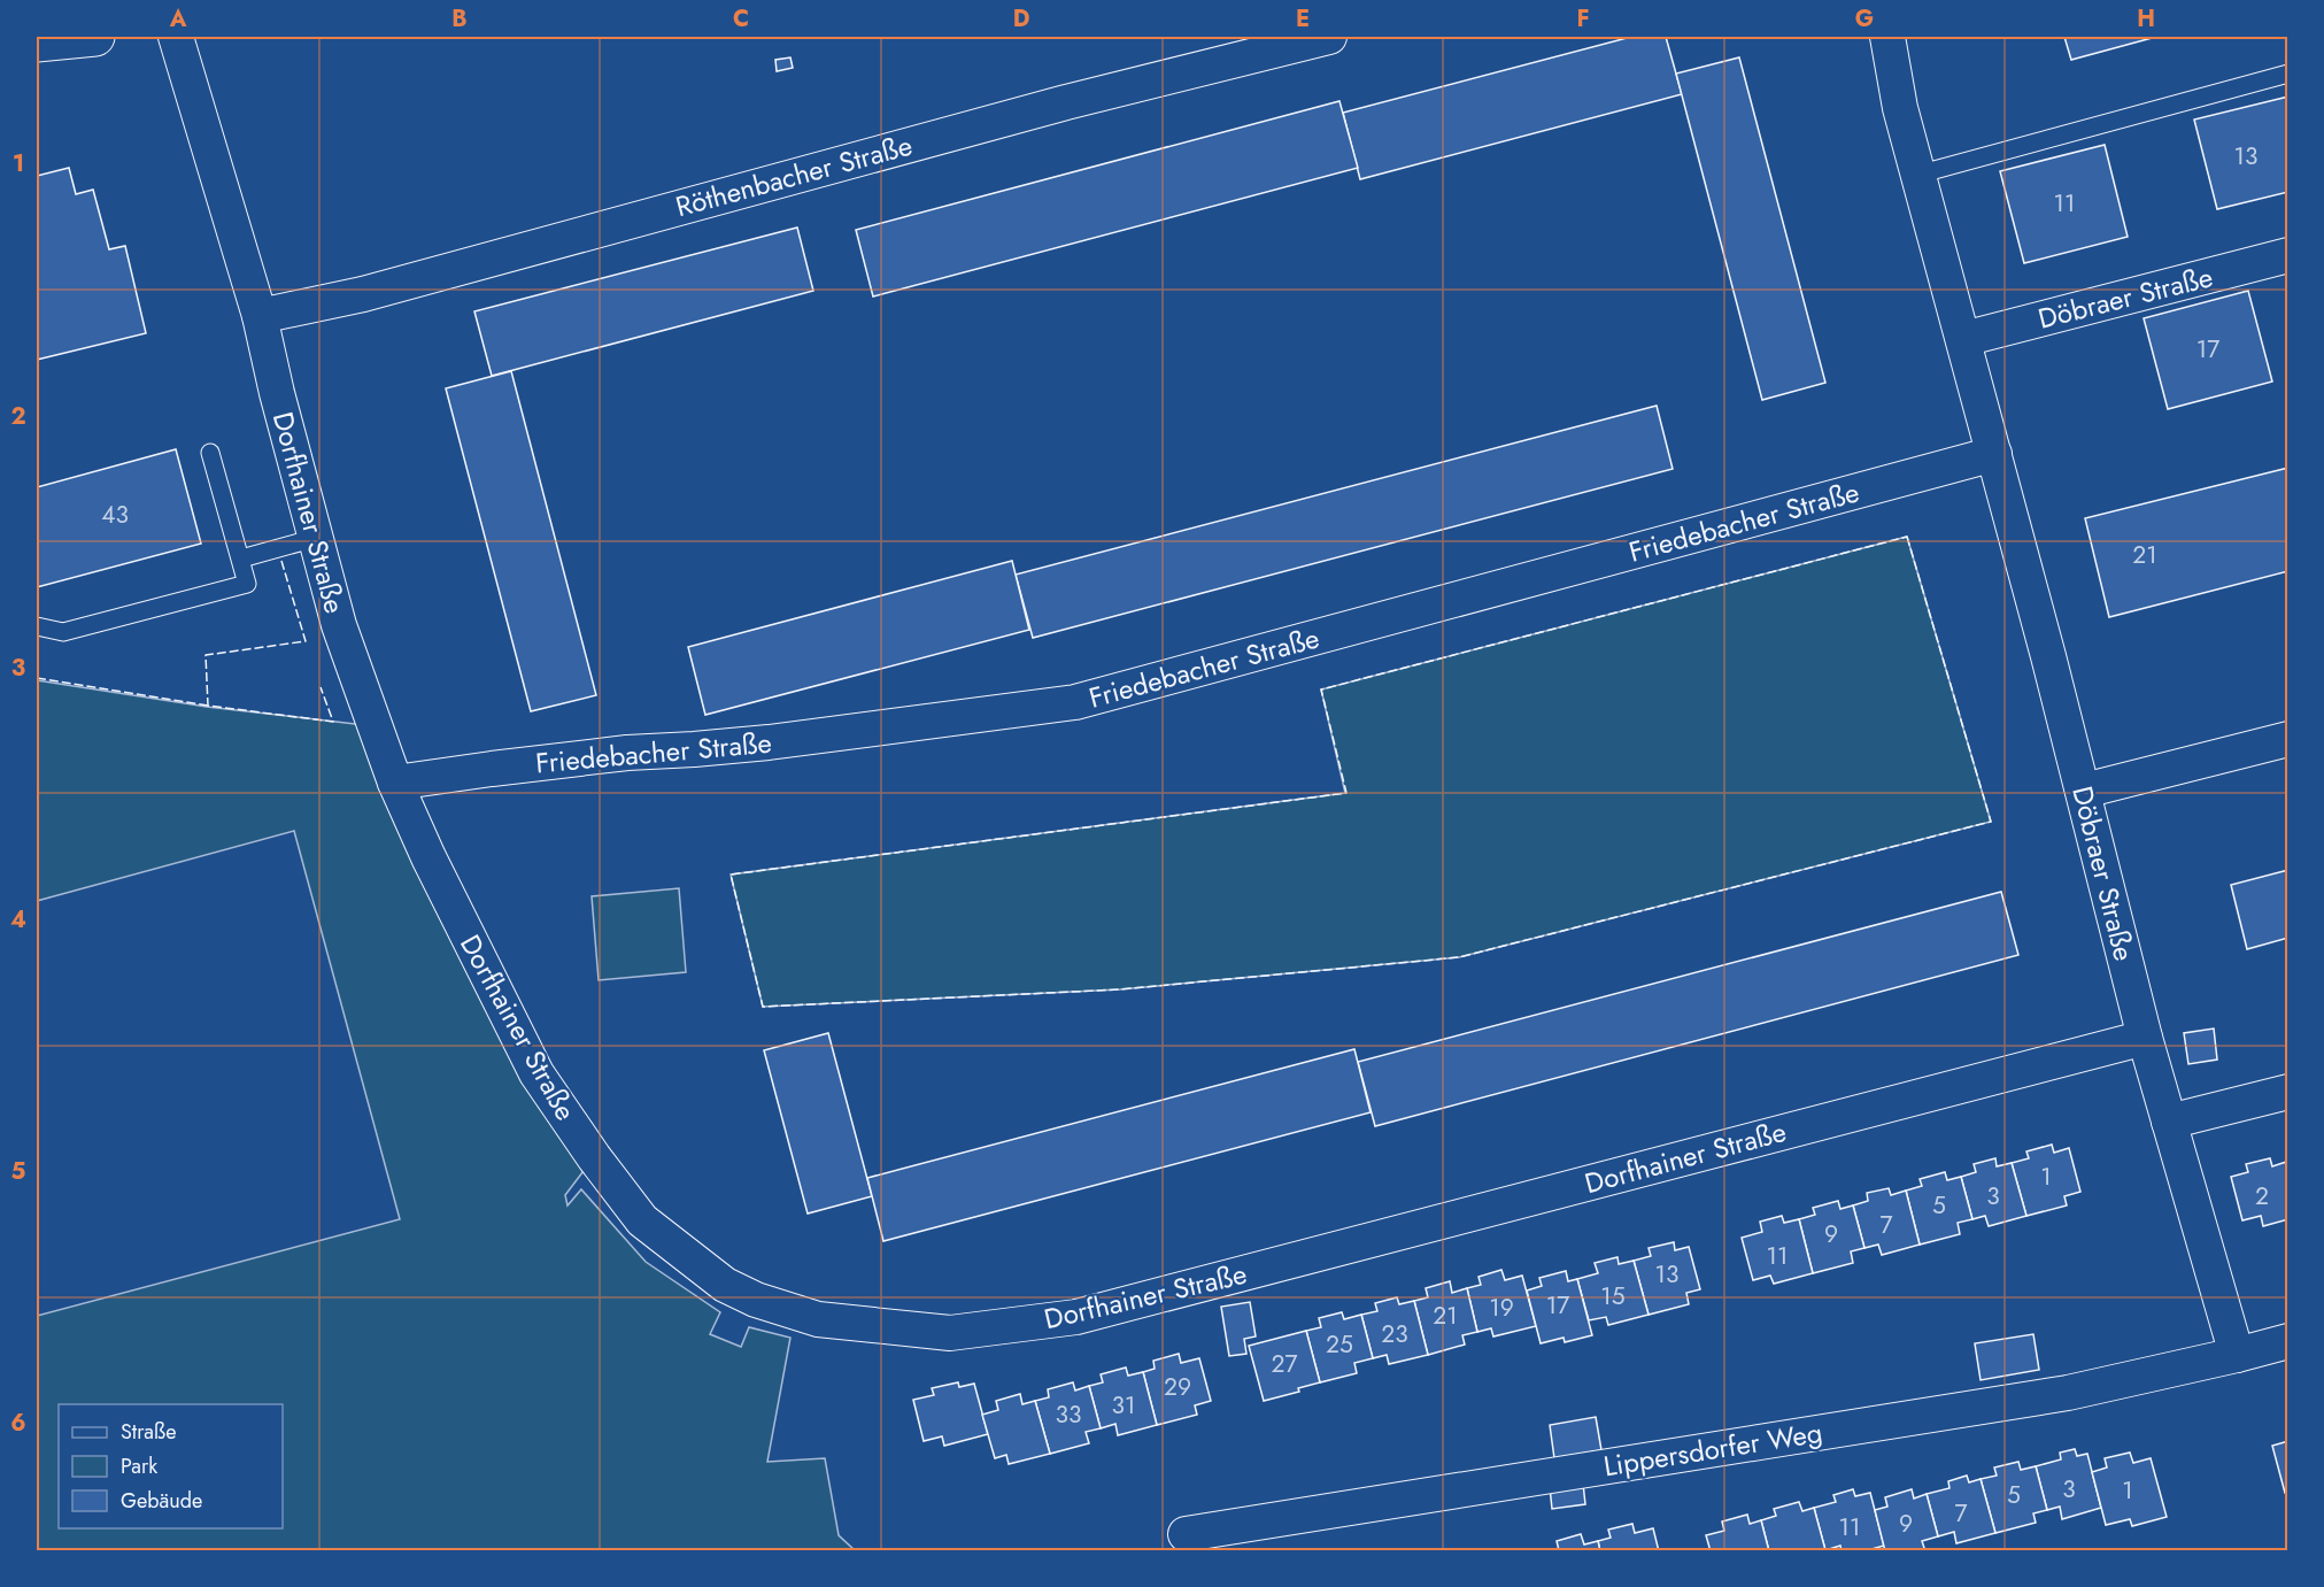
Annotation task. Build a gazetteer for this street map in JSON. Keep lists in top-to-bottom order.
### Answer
{
  "streets": {
    "street": [
      "Röthenbacher Straße",
      "Döbraer Straße",
      "Dorfhainer Straße",
      "Friedebacher Straße",
      "Lippersdorfer Weg"
    ]
  },
  "crossings": [
    ["Röthenbacher Straße", "Dorfhainer Straße"],
    ["Döbraer Straße", "Dorfhainer Straße"],
    ["Döbraer Straße", "Friedebacher Straße"],
    ["Döbraer Straße", "Lippersdorfer Weg"],
    ["Dorfhainer Straße", "Friedebacher Straße"]
  ],
  "house_numbers": [
    "13",
    "11",
    "17",
    "43",
    "21",
    "1",
    "3",
    "2",
    "5",
    "7",
    "9",
    "11",
    "13",
    "15",
    "17",
    "19",
    "21",
    "23",
    "25",
    "27",
    "29",
    "31",
    "33",
    "3",
    "1",
    "5",
    "7",
    "9",
    "11"
  ],
  "legend": ["Straße", "Park", "Gebäude"],
  "grid": {
    "columns": [
      "A",
      "B",
      "C",
      "D",
      "E",
      "F",
      "G",
      "H"
    ],
    "rows": [
      "1",
      "2",
      "3",
      "4",
      "5",
      "6"
    ]
  }
}
